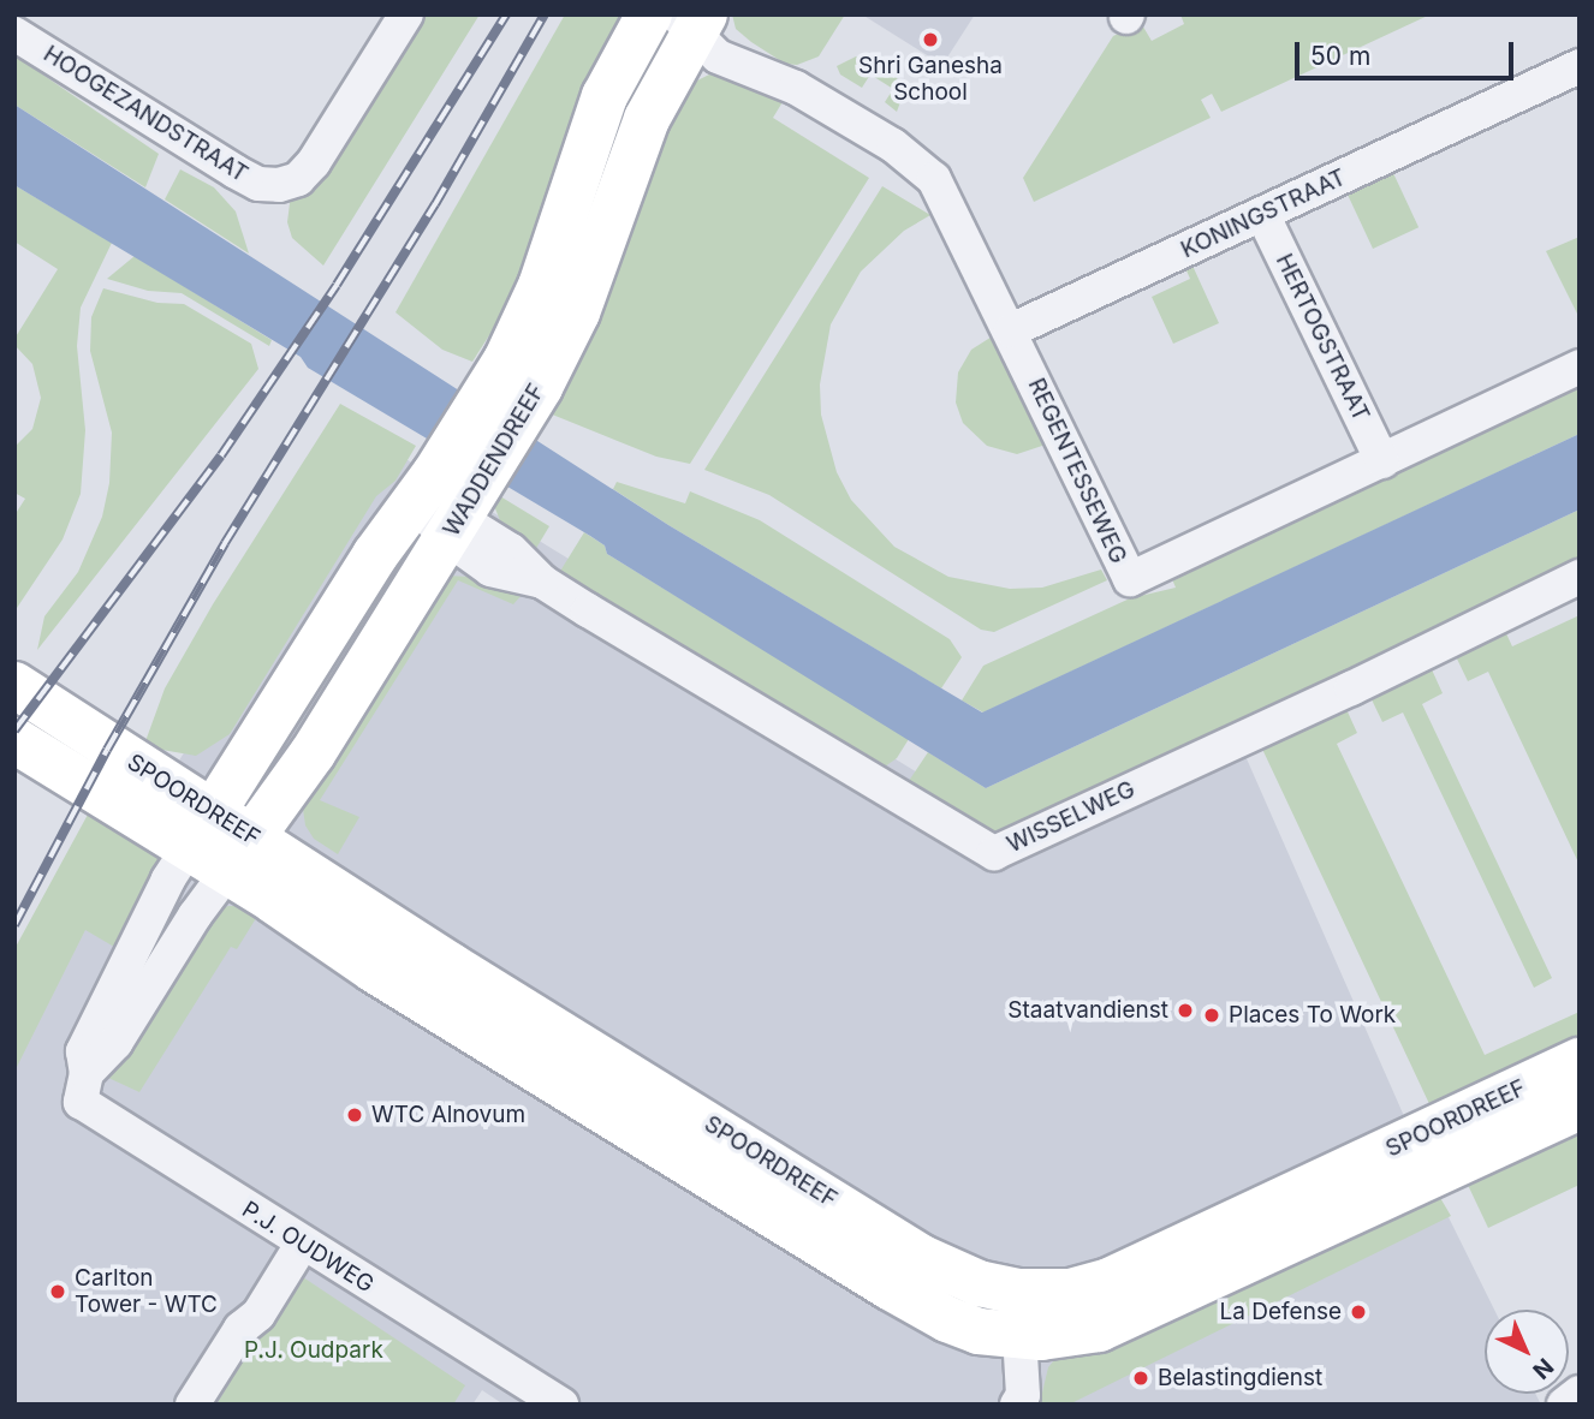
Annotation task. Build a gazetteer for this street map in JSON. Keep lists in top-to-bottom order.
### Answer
{
  "streets": {
    "main road": ["WADDENDREEF", "SPOORDREEF"],
    "street": [
      "HOOGEZANDSTRAAT",
      "KONINGSTRAAT",
      "HERTOGSTRAAT",
      "REGENTESSEWEG",
      "WISSELWEG",
      "P.J. OUDWEG"
    ]
  },
  "crossings": [
    ["KONINGSTRAAT", "HERTOGSTRAAT"],
    ["KONINGSTRAAT", "REGENTESSEWEG"],
    ["HERTOGSTRAAT", "REGENTESSEWEG"],
    ["WADDENDREEF", "REGENTESSEWEG"],
    ["WADDENDREEF", "SPOORDREEF"],
    ["WADDENDREEF", "WISSELWEG"],
    ["WADDENDREEF", "P.J. OUDWEG"],
    ["SPOORDREEF", "P.J. OUDWEG"]
  ],
  "parks": ["P.J. Oudpark"],
  "places": [
    "Shri Ganesha School",
    "Staatvandienst",
    "Places To Work",
    "WTC Alnovum",
    "Carlton Tower - WTC",
    "La Defense",
    "Belastingdienst"
  ],
  "scale_bar": "50 m",
  "north": "bottom right"
}
